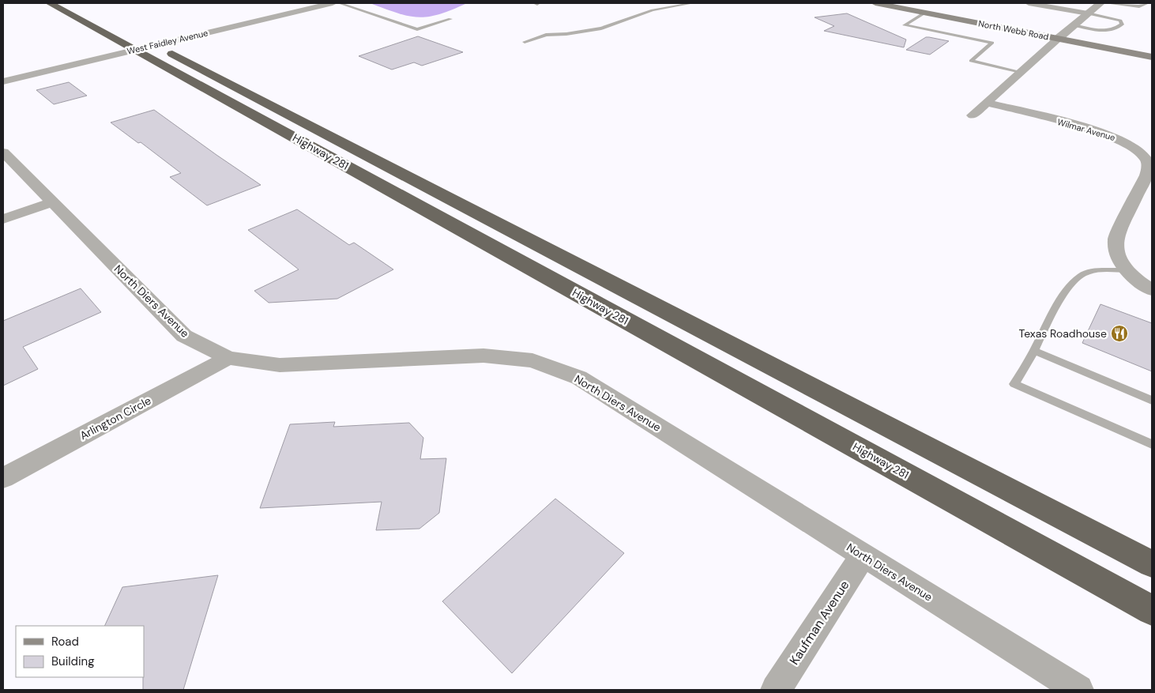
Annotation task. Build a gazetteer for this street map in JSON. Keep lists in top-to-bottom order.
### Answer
{
  "streets": {
    "highway": ["Highway 281"],
    "main road": ["North Webb Road"],
    "street": [
      "West Faidley Avenue",
      "Wilmar Avenue",
      "North Diers Avenue",
      "Arlington Circle",
      "Kaufman Avenue"
    ]
  },
  "crossings": [
    ["West Faidley Avenue", "Highway 281"],
    ["North Diers Avenue", "Arlington Circle"],
    ["North Diers Avenue", "Kaufman Avenue"]
  ],
  "places": {
    "restaurant": ["Texas Roadhouse"]
  },
  "legend": ["Road", "Building"]
}
